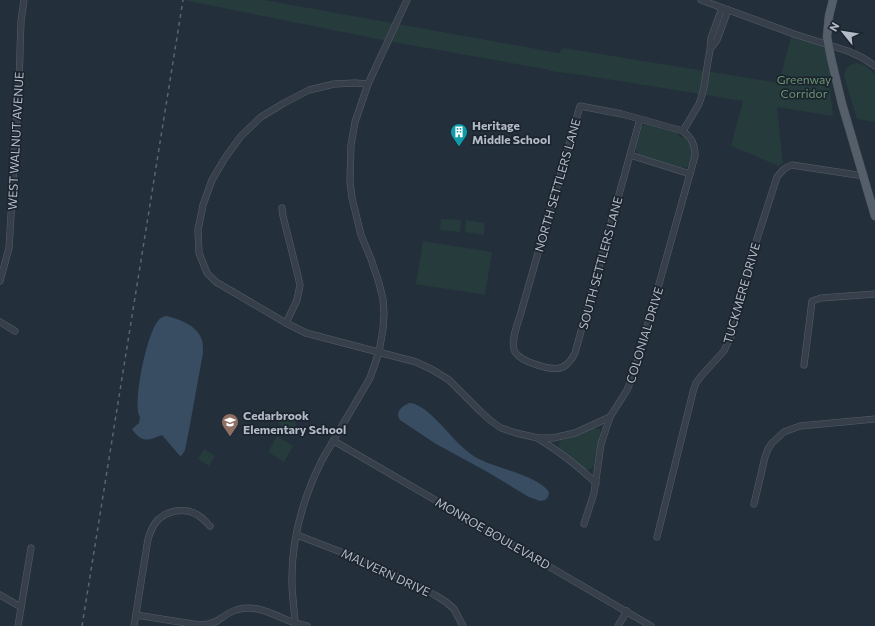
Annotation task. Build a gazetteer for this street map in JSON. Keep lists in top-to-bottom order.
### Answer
{
  "streets": {
    "street": [
      "WEST WALNUT AVENUE",
      "NORTH SETTLERS LANE",
      "SOUTH SETTLERS LANE",
      "TUCKMERE DRIVE",
      "COLONIAL DRIVE",
      "MONROE BOULEVARD",
      "MALVERN DRIVE"
    ]
  },
  "crossings": [
    ["NORTH SETTLERS LANE", "SOUTH SETTLERS LANE"],
    ["NORTH SETTLERS LANE", "COLONIAL DRIVE"]
  ],
  "parks": ["Greenway Corridor"],
  "places": {
    "building": ["Heritage Middle School"],
    "school or university": ["Cedarbrook Elementary School"]
  },
  "north": "top left"
}
